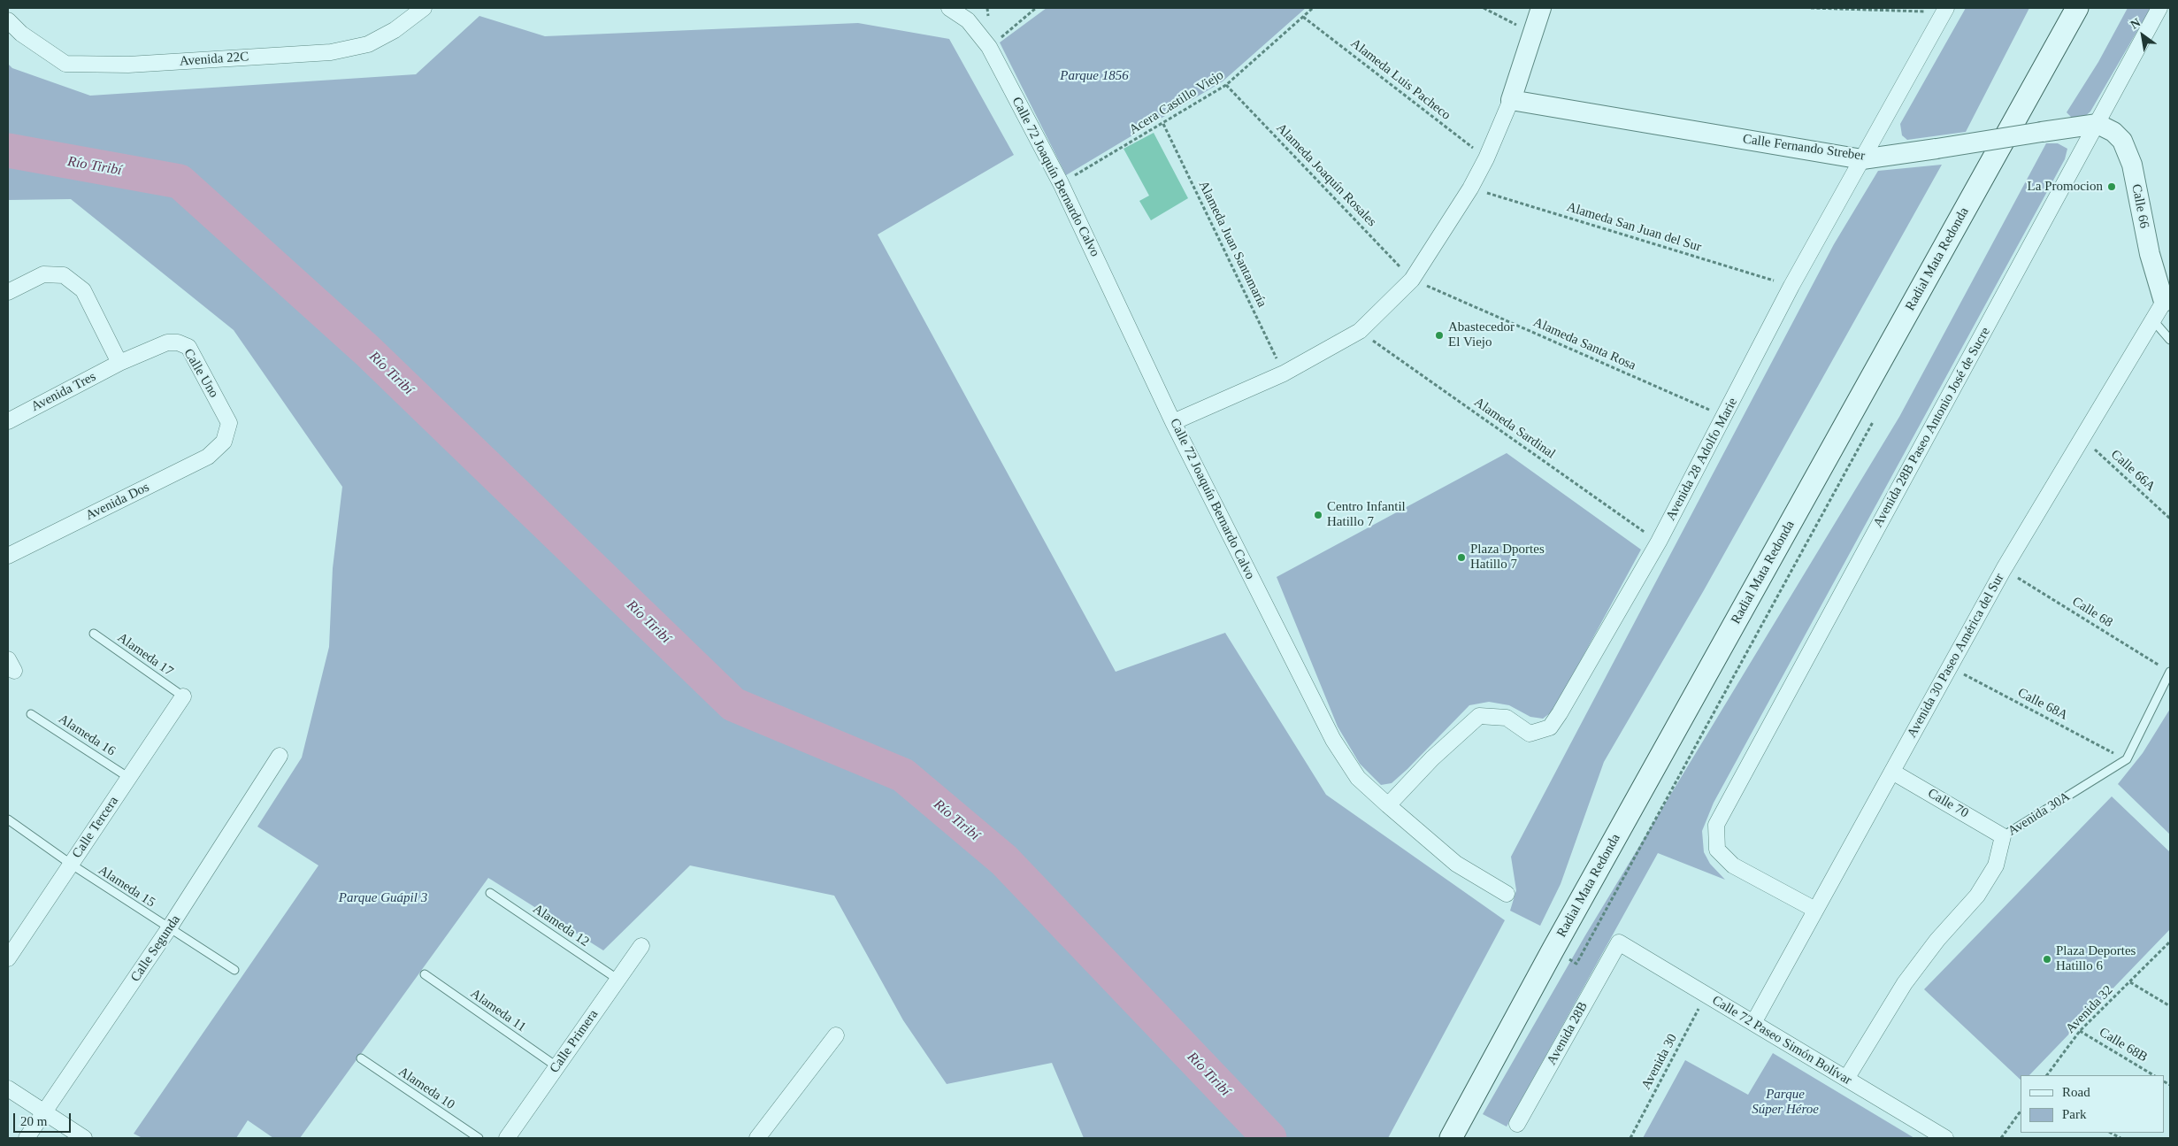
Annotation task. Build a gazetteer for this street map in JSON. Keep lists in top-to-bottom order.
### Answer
{
  "streets": {
    "main road": ["Radial Mata Redonda"],
    "street": [
      "Avenida 22C",
      "Calle Fernando Streber",
      "Calle 72 Joaquín Bernardo Calvo",
      "Calle 66",
      "Calle Uno",
      "Avenida Tres",
      "Avenida 28B Paseo Antonio José de Sucre",
      "Avenida 28 Adolfo Marie",
      "Avenida Dos",
      "Avenida 30 Paseo América del Sur",
      "Calle 70",
      "Avenida 30A",
      "Calle Tercera",
      "Calle Segunda",
      "Avenida 28B",
      "Calle 72 Paseo Simón Bolívar",
      "Calle Primera"
    ],
    "lane": [
      "Alameda 17",
      "Alameda 16",
      "Alameda 15",
      "Alameda 12",
      "Alameda 11",
      "Alameda 10"
    ],
    "path": [
      "Alameda Luis Pacheco",
      "Acera Castillo Viejo",
      "Alameda Joaquín Rosales",
      "Alameda San Juan del Sur",
      "Alameda Juan Santamaría",
      "Alameda Santa Rosa",
      "Alameda Sardinal",
      "Calle 66A",
      "Calle 68",
      "Calle 68A",
      "Avenida 32",
      "Calle 68B",
      "Avenida 30"
    ]
  },
  "crossings": [
    ["Alameda Luis Pacheco", "Acera Castillo Viejo"],
    ["Acera Castillo Viejo", "Alameda Joaquín Rosales"],
    ["Acera Castillo Viejo", "Calle 72 Joaquín Bernardo Calvo"],
    ["Acera Castillo Viejo", "Alameda Juan Santamaría"],
    ["Calle Fernando Streber", "Calle 66"],
    ["Calle Fernando Streber", "Avenida 28B Paseo Antonio José de Sucre"],
    ["Calle Fernando Streber", "Avenida 28 Adolfo Marie"],
    ["Alameda Joaquín Rosales", "Alameda Santa Rosa"],
    ["Calle 72 Joaquín Bernardo Calvo", "Avenida 28 Adolfo Marie"],
    ["Calle 66", "Avenida 28B Paseo Antonio José de Sucre"],
    ["Calle 66", "Avenida 30 Paseo América del Sur"],
    ["Alameda San Juan del Sur", "Avenida 28 Adolfo Marie"],
    ["Alameda Santa Rosa", "Avenida 28 Adolfo Marie"],
    ["Calle Uno", "Avenida Tres"],
    ["Calle Uno", "Avenida Dos"],
    ["Avenida 28B Paseo Antonio José de Sucre", "Avenida 30 Paseo América del Sur"],
    ["Alameda Sardinal", "Avenida 28 Adolfo Marie"],
    ["Calle 66A", "Avenida 30 Paseo América del Sur"],
    ["Calle 68", "Avenida 30 Paseo América del Sur"],
    ["Alameda 17", "Calle Tercera"],
    ["Avenida 30 Paseo América del Sur", "Calle 68A"],
    ["Avenida 30 Paseo América del Sur", "Calle 70"],
    ["Avenida 30 Paseo América del Sur", "Calle 72 Paseo Simón Bolívar"],
    ["Calle 68A", "Avenida 30A"],
    ["Alameda 16", "Calle Tercera"],
    ["Calle 70", "Avenida 30A"],
    ["Avenida 30A", "Calle 72 Paseo Simón Bolívar"],
    ["Calle Tercera", "Alameda 15"],
    ["Alameda 15", "Calle Segunda"],
    ["Alameda 12", "Calle Primera"],
    ["Avenida 32", "Calle 68B"],
    ["Alameda 11", "Calle Primera"],
    ["Avenida 28B", "Calle 72 Paseo Simón Bolívar"],
    ["Calle 72 Paseo Simón Bolívar", "Avenida 30"]
  ],
  "water": ["Río Tiribí"],
  "parks": ["Parque 1856", "Parque Guápil 3", "Parque Súper Héroe"],
  "places": [
    "La Promocion",
    "Abastecedor El Viejo",
    "Centro Infantil Hatillo 7",
    "Plaza Dportes Hatillo 7",
    "Plaza Deportes Hatillo 6"
  ],
  "legend": ["Road", "Park"],
  "scale_bar": "20 m",
  "north": "top left"
}
